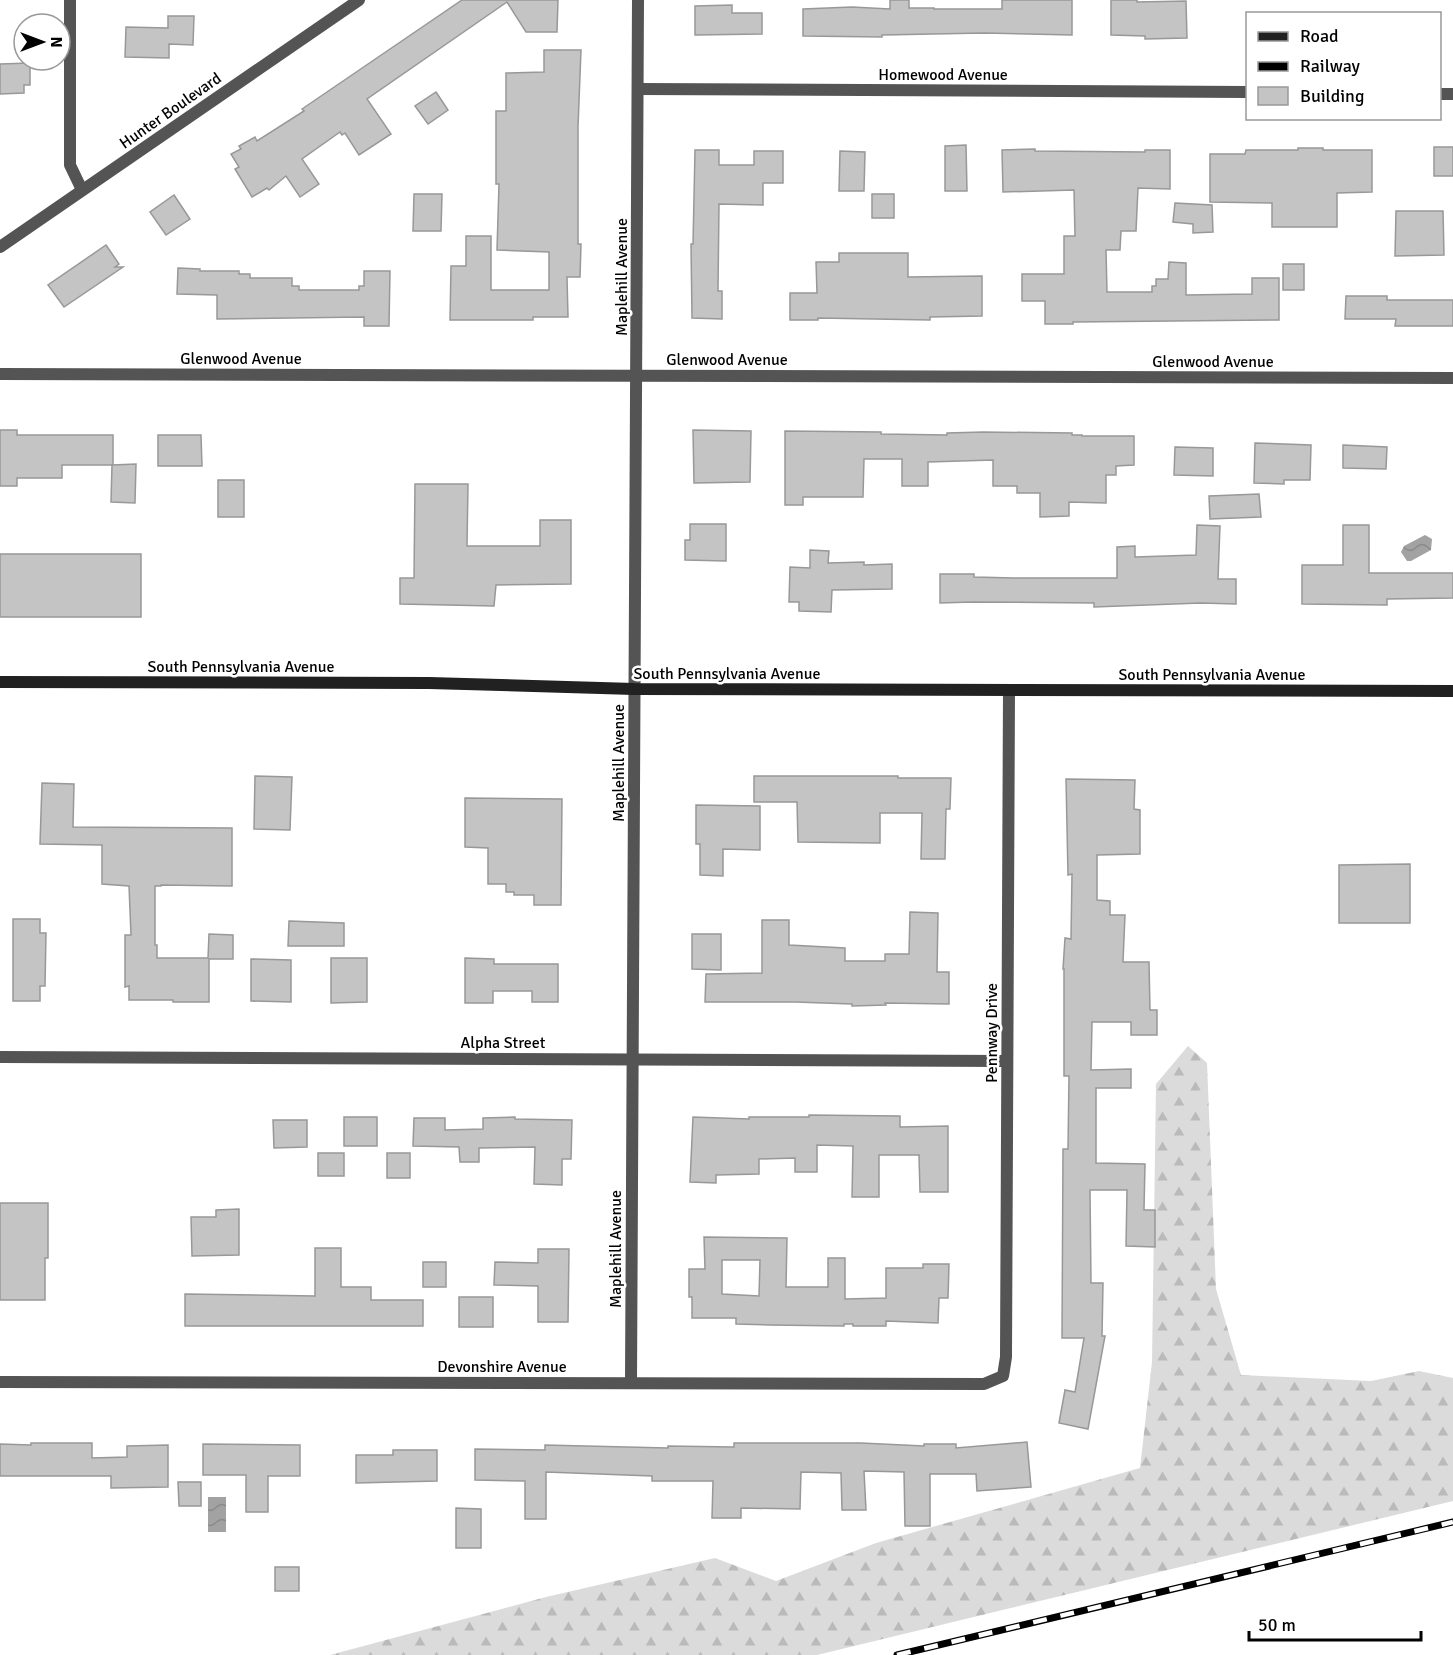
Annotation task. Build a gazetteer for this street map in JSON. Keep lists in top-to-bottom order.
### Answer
{
  "streets": {
    "main road": ["South Pennsylvania Avenue"],
    "street": [
      "Homewood Avenue",
      "Hunter Boulevard",
      "Maplehill Avenue",
      "Glenwood Avenue",
      "Pennway Drive",
      "Alpha Street",
      "Devonshire Avenue"
    ]
  },
  "crossings": [
    ["Homewood Avenue", "Maplehill Avenue"],
    ["Maplehill Avenue", "Glenwood Avenue"],
    ["Maplehill Avenue", "South Pennsylvania Avenue"],
    ["Maplehill Avenue", "Alpha Street"],
    ["Maplehill Avenue", "Devonshire Avenue"],
    ["South Pennsylvania Avenue", "Pennway Drive"],
    ["Pennway Drive", "Alpha Street"],
    ["Pennway Drive", "Devonshire Avenue"]
  ],
  "legend": ["Road", "Railway", "Building"],
  "scale_bar": "50 m",
  "north": "right"
}
